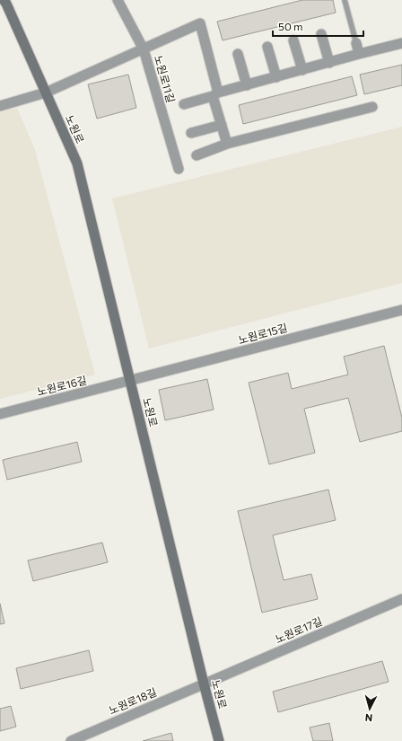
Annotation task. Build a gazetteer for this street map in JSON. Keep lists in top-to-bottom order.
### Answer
{
  "streets": {
    "main road": ["노원로"],
    "street": [
      "노원로11길",
      "노원로15길",
      "노원로16길",
      "노원로17길",
      "노원로18길"
    ]
  },
  "crossings": [
    ["노원로", "노원로15길"],
    ["노원로", "노원로16길"],
    ["노원로", "노원로17길"],
    ["노원로", "노원로18길"],
    ["노원로15길", "노원로16길"],
    ["노원로17길", "노원로18길"]
  ],
  "scale_bar": "50 m",
  "north": "bottom"
}
